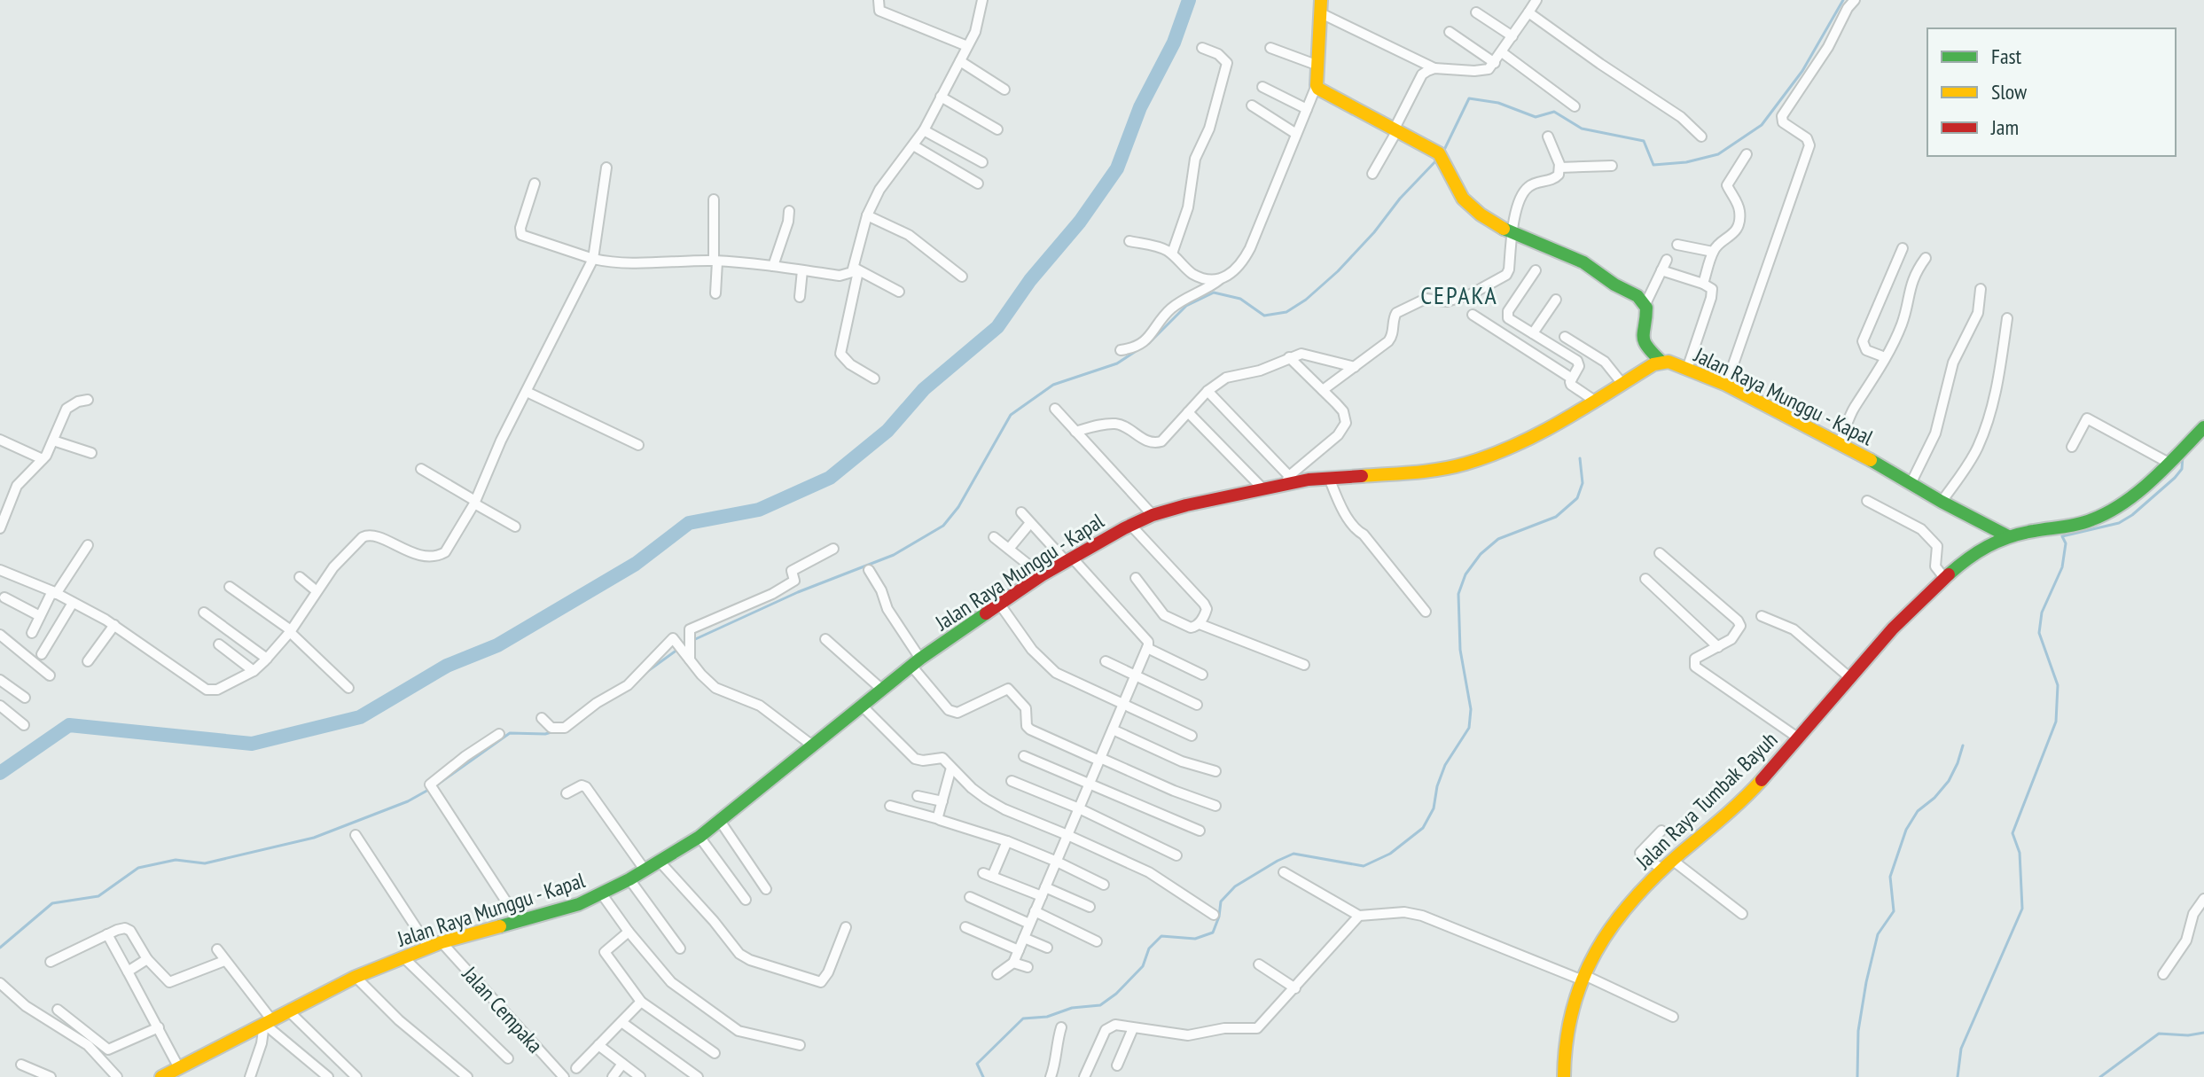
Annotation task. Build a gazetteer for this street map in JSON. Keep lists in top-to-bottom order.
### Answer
{
  "streets": {
    "street": ["Jalan Raya Munggu - Kapal", "Jalan Raya Tumbak Bayuh", "Jalan Cempaka"]
  },
  "crossings": [
    ["Jalan Raya Munggu - Kapal", "Jalan Raya Tumbak Bayuh"],
    ["Jalan Raya Munggu - Kapal", "Jalan Cempaka"]
  ],
  "districts": ["CEPAKA"],
  "legend": ["Fast", "Slow", "Jam"]
}
